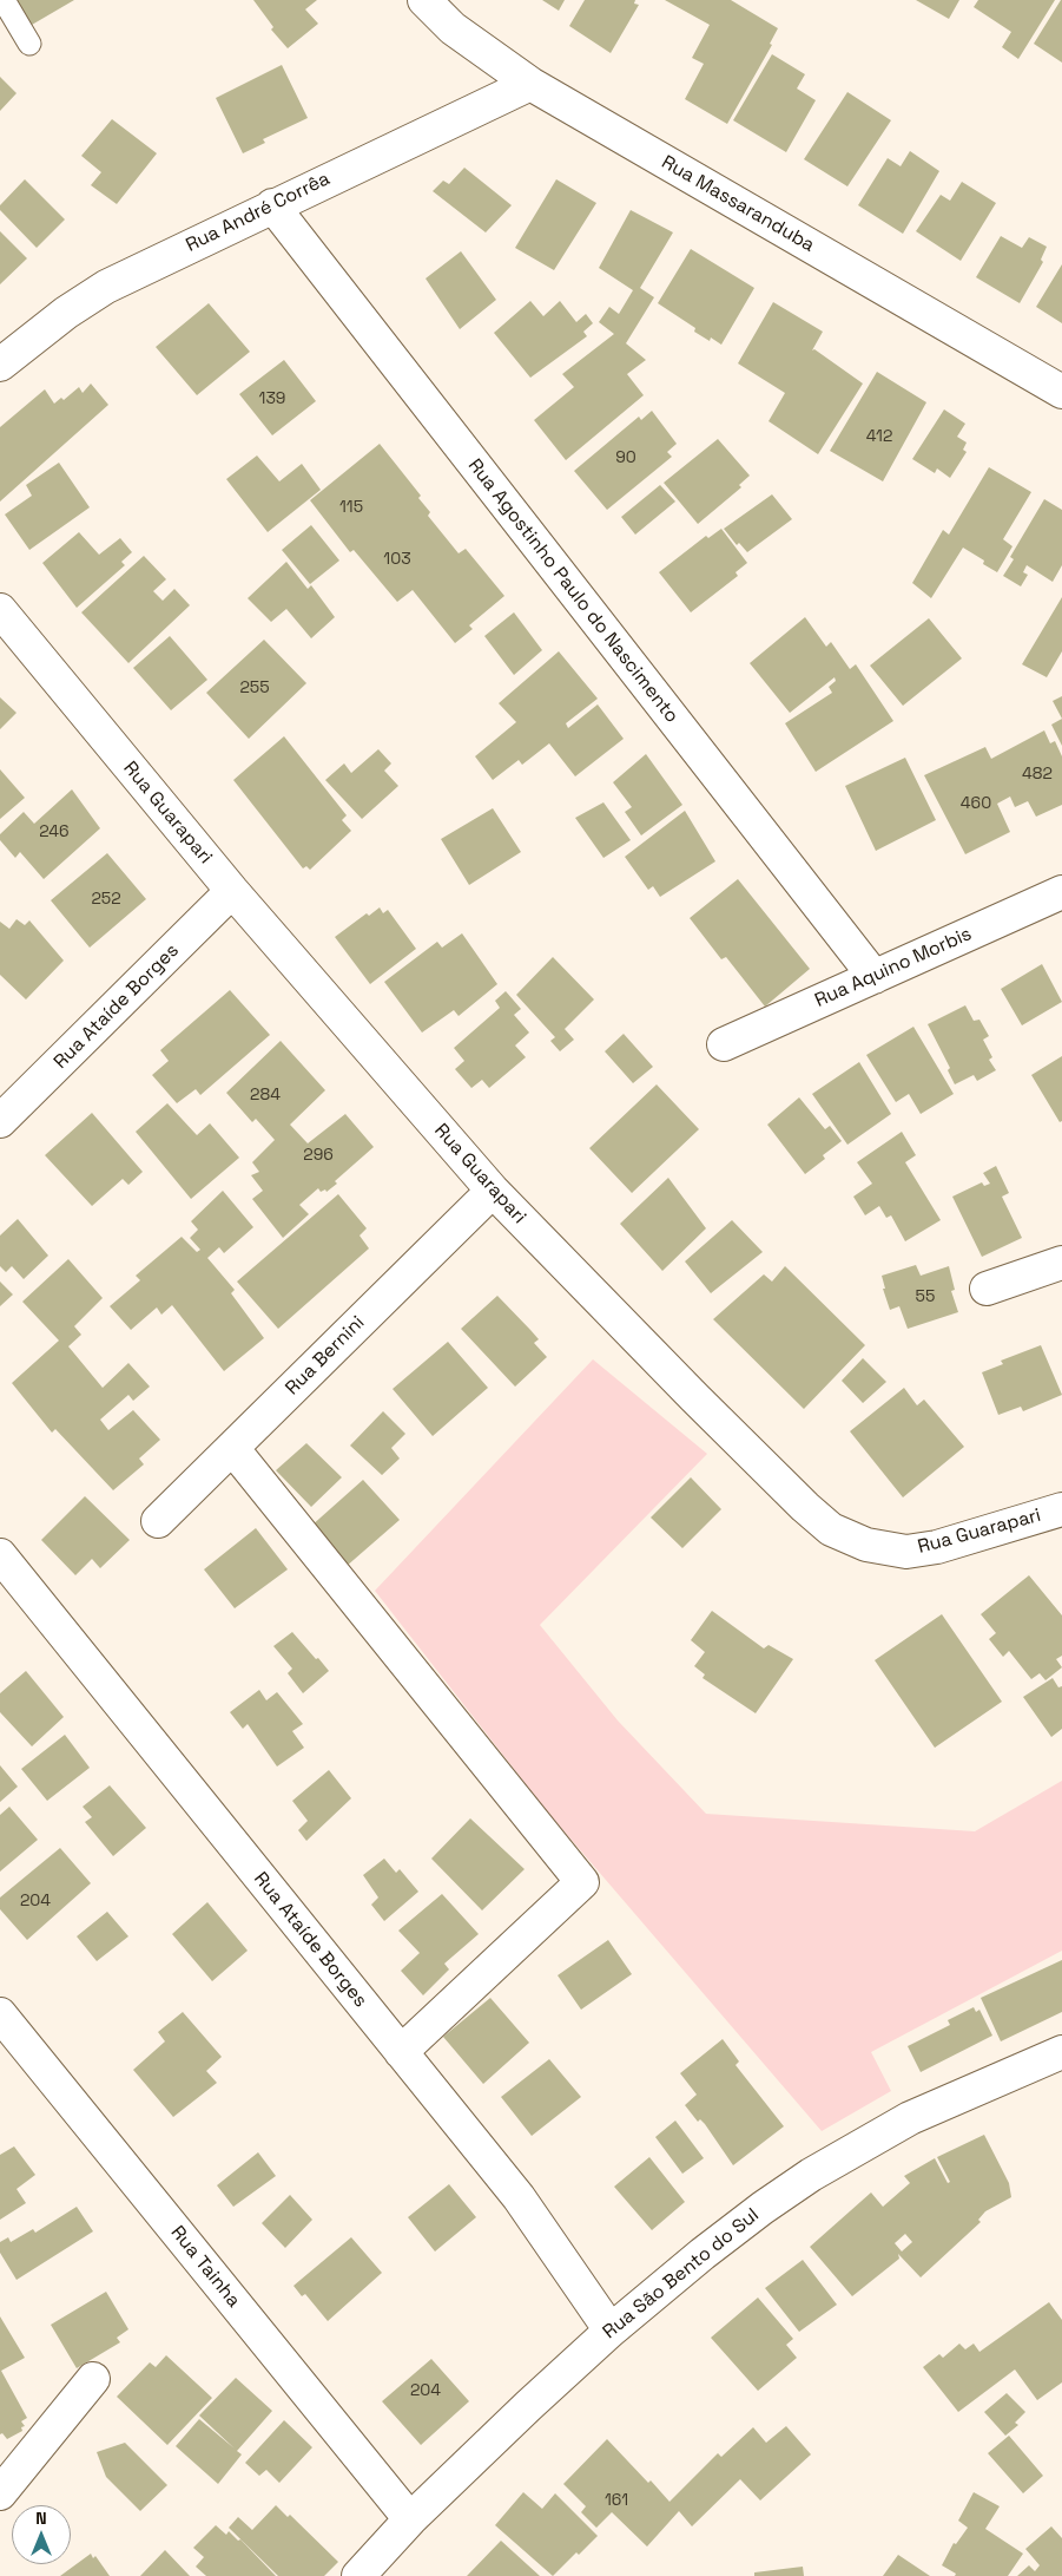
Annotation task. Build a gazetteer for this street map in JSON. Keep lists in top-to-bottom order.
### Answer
{
  "streets": {
    "street": [
      "Rua Massaranduba",
      "Rua André Corrêa",
      "Rua Agostinho Paulo do Nascimento",
      "Rua Guarapari",
      "Rua Aquino Morbis",
      "Rua Ataíde Borges",
      "Rua Bernini",
      "Rua Tainha",
      "Rua São Bento do Sul"
    ]
  },
  "crossings": [
    ["Rua Massaranduba", "Rua André Corrêa"],
    ["Rua André Corrêa", "Rua Agostinho Paulo do Nascimento"],
    ["Rua Agostinho Paulo do Nascimento", "Rua Aquino Morbis"],
    ["Rua Guarapari", "Rua Ataíde Borges"],
    ["Rua Guarapari", "Rua Bernini"],
    ["Rua Ataíde Borges", "Rua São Bento do Sul"],
    ["Rua Tainha", "Rua São Bento do Sul"]
  ],
  "house_numbers": [
    "139",
    "412",
    "90",
    "115",
    "103",
    "255",
    "482",
    "460",
    "246",
    "252",
    "284",
    "296",
    "55",
    "204",
    "204",
    "161"
  ],
  "north": "top"
}
